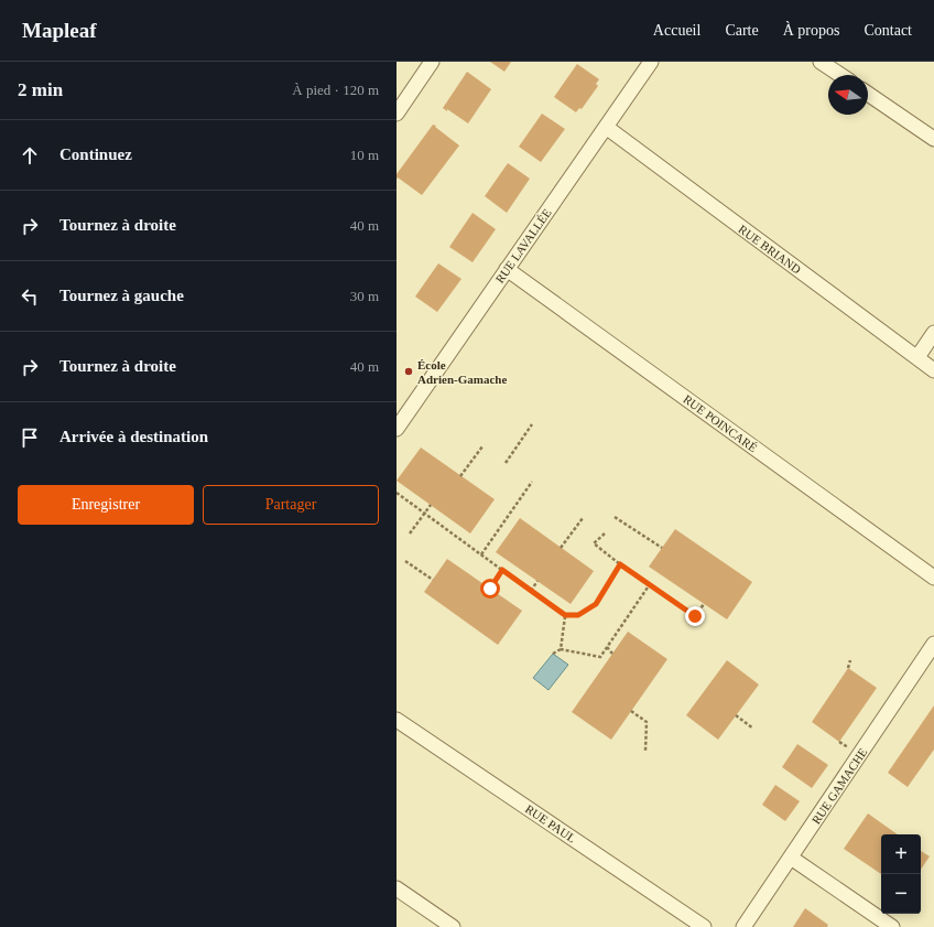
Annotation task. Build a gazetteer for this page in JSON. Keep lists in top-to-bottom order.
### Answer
{
  "streets": {
    "street": [
      "RUE LAVALLÉE",
      "RUE BRIAND",
      "RUE POINCARÉ",
      "RUE GAMACHE",
      "RUE PAUL"
    ]
  },
  "crossings": [
    ["RUE LAVALLÉE", "RUE BRIAND"],
    ["RUE LAVALLÉE", "RUE POINCARÉ"]
  ],
  "places": ["École Adrien-Gamache"],
  "north": "left",
  "page": {
    "header": "Mapleaf",
    "nav": [
      "Accueil",
      "Carte",
      "À propos",
      "Contact"
    ],
    "heading": ["2 min", "À pied · 120 m"],
    "list": [
      ["Continuez", "10 m"],
      ["Tournez à droite", "40 m"],
      ["Tournez à gauche", "30 m"],
      ["Tournez à droite", "40 m"],
      "Arrivée à destination"
    ],
    "buttons": ["Enregistrer", "Partager"],
    "map_buttons": ["+", "−"]
  }
}
